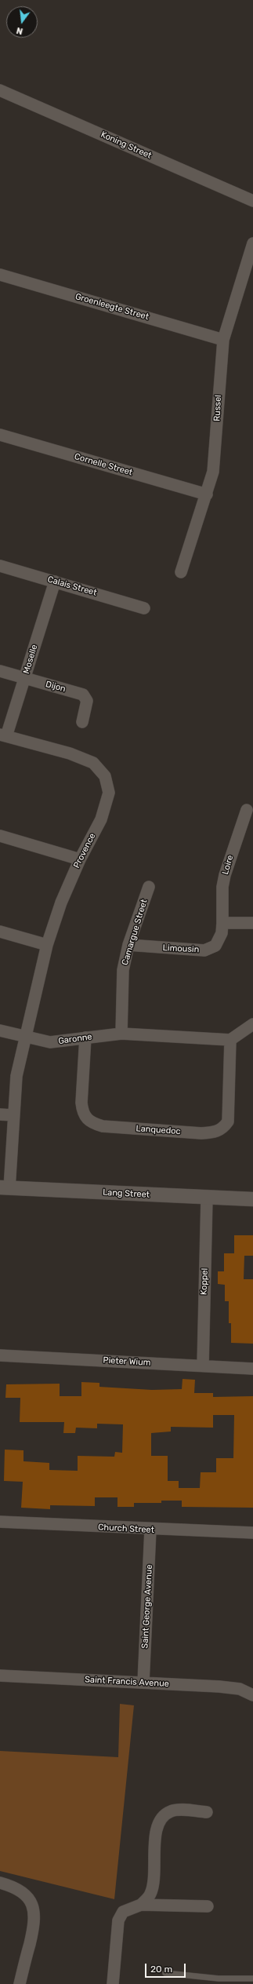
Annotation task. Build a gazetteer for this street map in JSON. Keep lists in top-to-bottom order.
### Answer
{
  "streets": {
    "street": [
      "Koning Street",
      "Groenleegte Street",
      "Russel",
      "Cornelle Street",
      "Calais Street",
      "Moselle",
      "Dijon",
      "Provence",
      "Loire",
      "Camargue Street",
      "Limousin",
      "Garonne",
      "Lanquedoc",
      "Lang Street",
      "Koppel",
      "Pieter Wium",
      "Church Street",
      "Saint George Avenue",
      "Saint Francis Avenue"
    ]
  },
  "crossings": [
    ["Groenleegte Street", "Russel"],
    ["Russel", "Cornelle Street"],
    ["Calais Street", "Moselle"],
    ["Moselle", "Dijon"],
    ["Moselle", "Provence"],
    ["Provence", "Garonne"],
    ["Loire", "Limousin"],
    ["Camargue Street", "Limousin"],
    ["Camargue Street", "Garonne"],
    ["Garonne", "Lanquedoc"],
    ["Lang Street", "Koppel"],
    ["Koppel", "Pieter Wium"],
    ["Church Street", "Saint George Avenue"],
    ["Saint George Avenue", "Saint Francis Avenue"]
  ],
  "scale_bar": "20 m",
  "north": "bottom"
}
